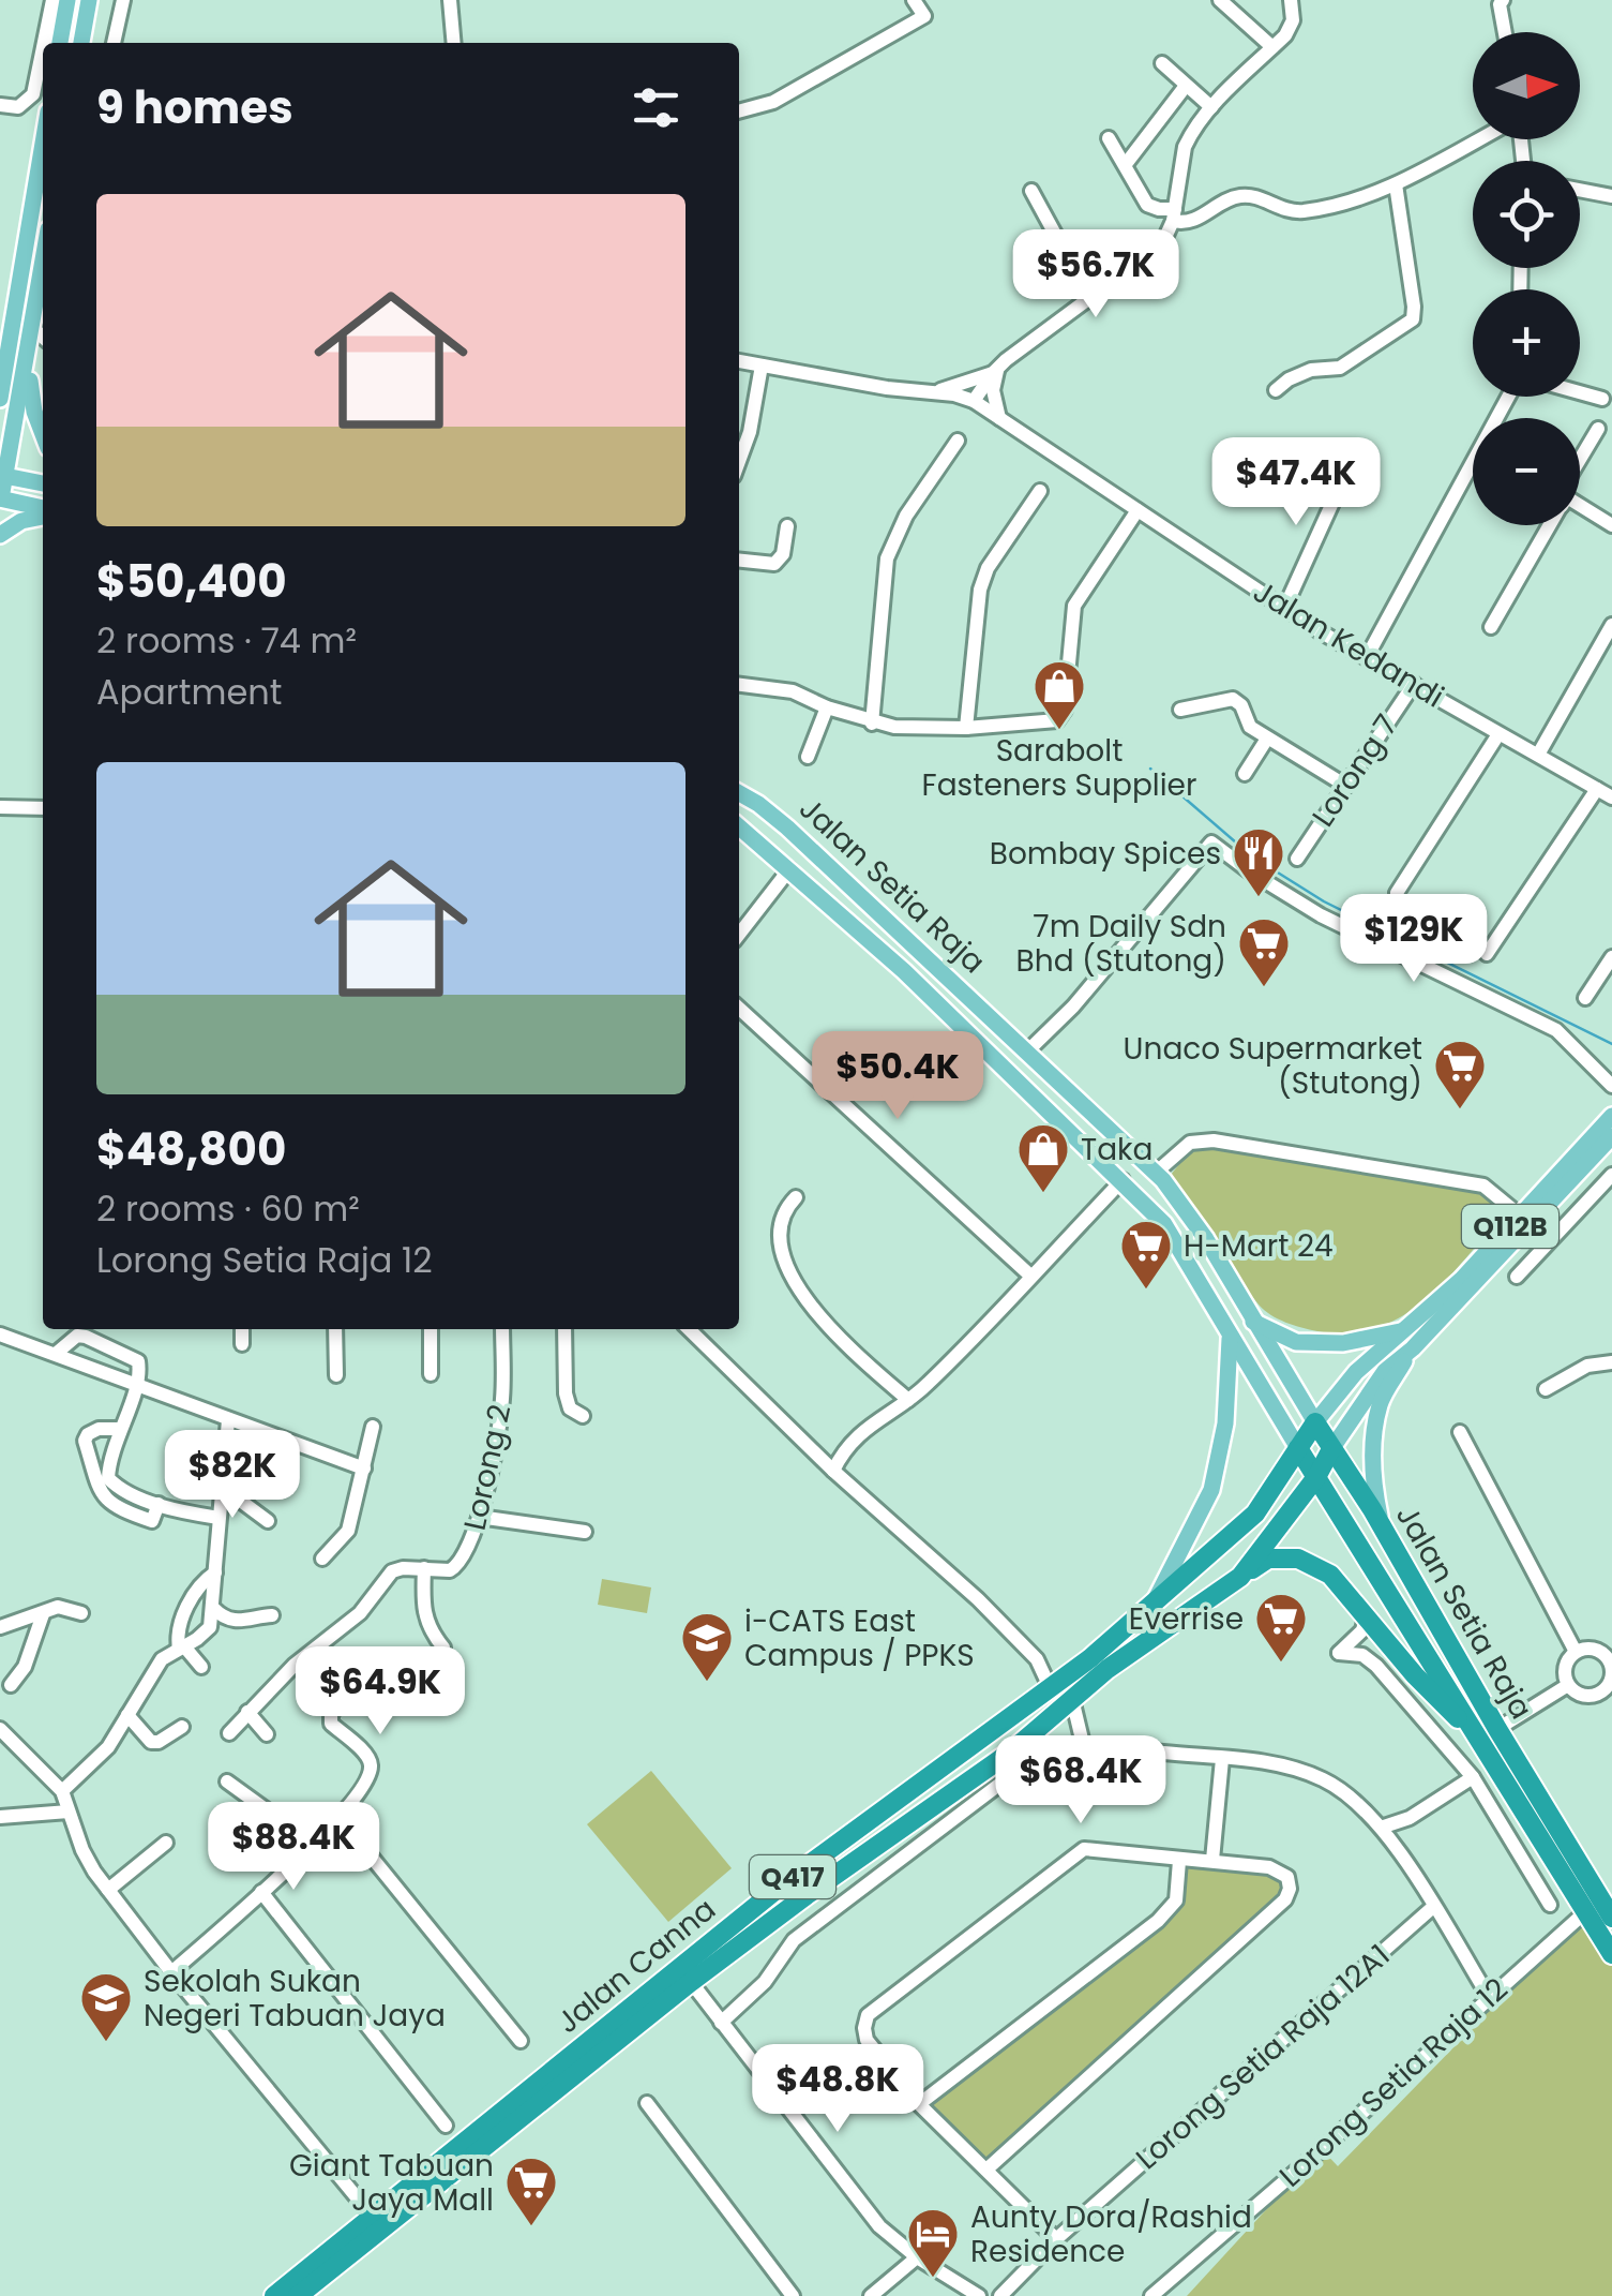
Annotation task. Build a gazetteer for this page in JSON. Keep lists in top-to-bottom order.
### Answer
{
  "streets": {
    "highway": ["Jalan Setia Raja", "Q417", "Jalan Canna"],
    "main road": ["Q112B"],
    "street": [
      "Jalan Kedandi",
      "Lorong 7",
      "Lorong 2",
      "Lorong Setia Raja 12A1",
      "Lorong Setia Raja 12"
    ]
  },
  "crossings": [
    ["Jalan Kedandi", "Lorong 7"],
    ["Jalan Setia Raja", "Q417"],
    ["Jalan Setia Raja", "Jalan Canna"],
    ["Jalan Setia Raja", "Lorong Setia Raja 12"],
    ["Q112B", "Jalan Canna"],
    ["Q417", "Jalan Canna"]
  ],
  "places": {
    "shop": ["Sarabolt Fasteners Supplier", "Taka"],
    "restaurant": ["Bombay Spices"],
    "supermarket": [
      "7m Daily Sdn Bhd (Stutong)",
      "Unaco Supermarket (Stutong)",
      "H-Mart 24",
      "Everrise",
      "Giant Tabuan Jaya Mall"
    ],
    "school or university": ["i-CATS East Campus / PPKS", "Sekolah Sukan Negeri Tabuan Jaya"],
    "hotel": ["Aunty Dora/Rashid Residence"]
  },
  "north": "right",
  "page": {
    "map_buttons": ["+", "−"],
    "heading": "9 homes",
    "list": [
      {
        "name": "$50,400",
        "note": "2 rooms · 74 m² · Apartment"
      },
      {
        "name": "$48,800",
        "note": "2 rooms · 60 m² · Lorong Setia Raja 12"
      }
    ],
    "price": [
      "$56.7K",
      "$47.4K",
      "$129K",
      "$50.4K",
      "$82K",
      "$64.9K",
      "$68.4K",
      "$88.4K",
      "$48.8K"
    ]
  }
}
